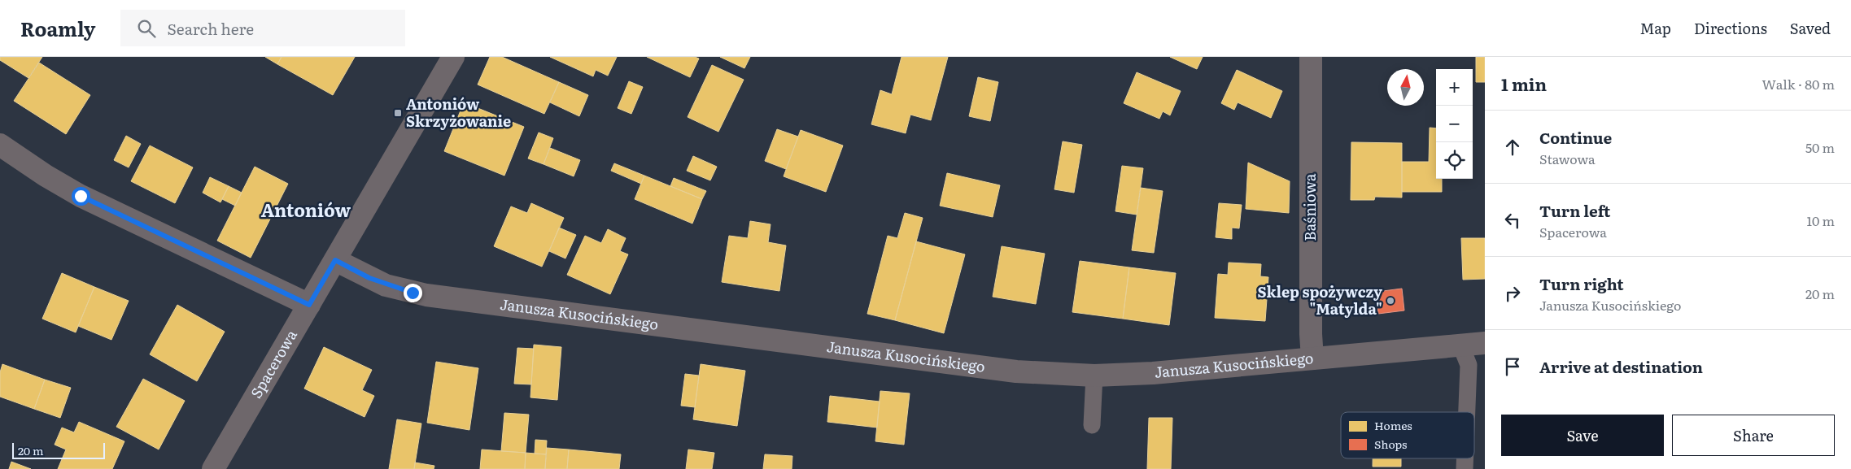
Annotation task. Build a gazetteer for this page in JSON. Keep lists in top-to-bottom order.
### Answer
{
  "streets": {
    "street": ["Baśniowa", "Janusza Kusocińskiego", "Spacerowa"]
  },
  "crossings": [
    ["Baśniowa", "Janusza Kusocińskiego"],
    ["Janusza Kusocińskiego", "Spacerowa"]
  ],
  "districts": ["Antoniów"],
  "places": {
    "transit": ["Antoniów Skrzyżowanie"],
    "other": ["Sklep spożywczy \"Matylda\""]
  },
  "legend": ["Homes", "Shops"],
  "scale_bar": "20 m",
  "north": "top",
  "page": {
    "header": "Roamly",
    "search": "Search here",
    "nav": ["Map", "Directions", "Saved"],
    "heading": ["1 min", "Walk · 80 m"],
    "map_buttons": ["+", "−"],
    "list": [
      ["Continue", "Stawowa", "50 m"],
      ["Turn left", "Spacerowa", "10 m"],
      ["Turn right", "Janusza Kusocińskiego", "20 m"],
      "Arrive at destination"
    ],
    "buttons": ["Save", "Share"],
    "scale": "20 m"
  }
}
